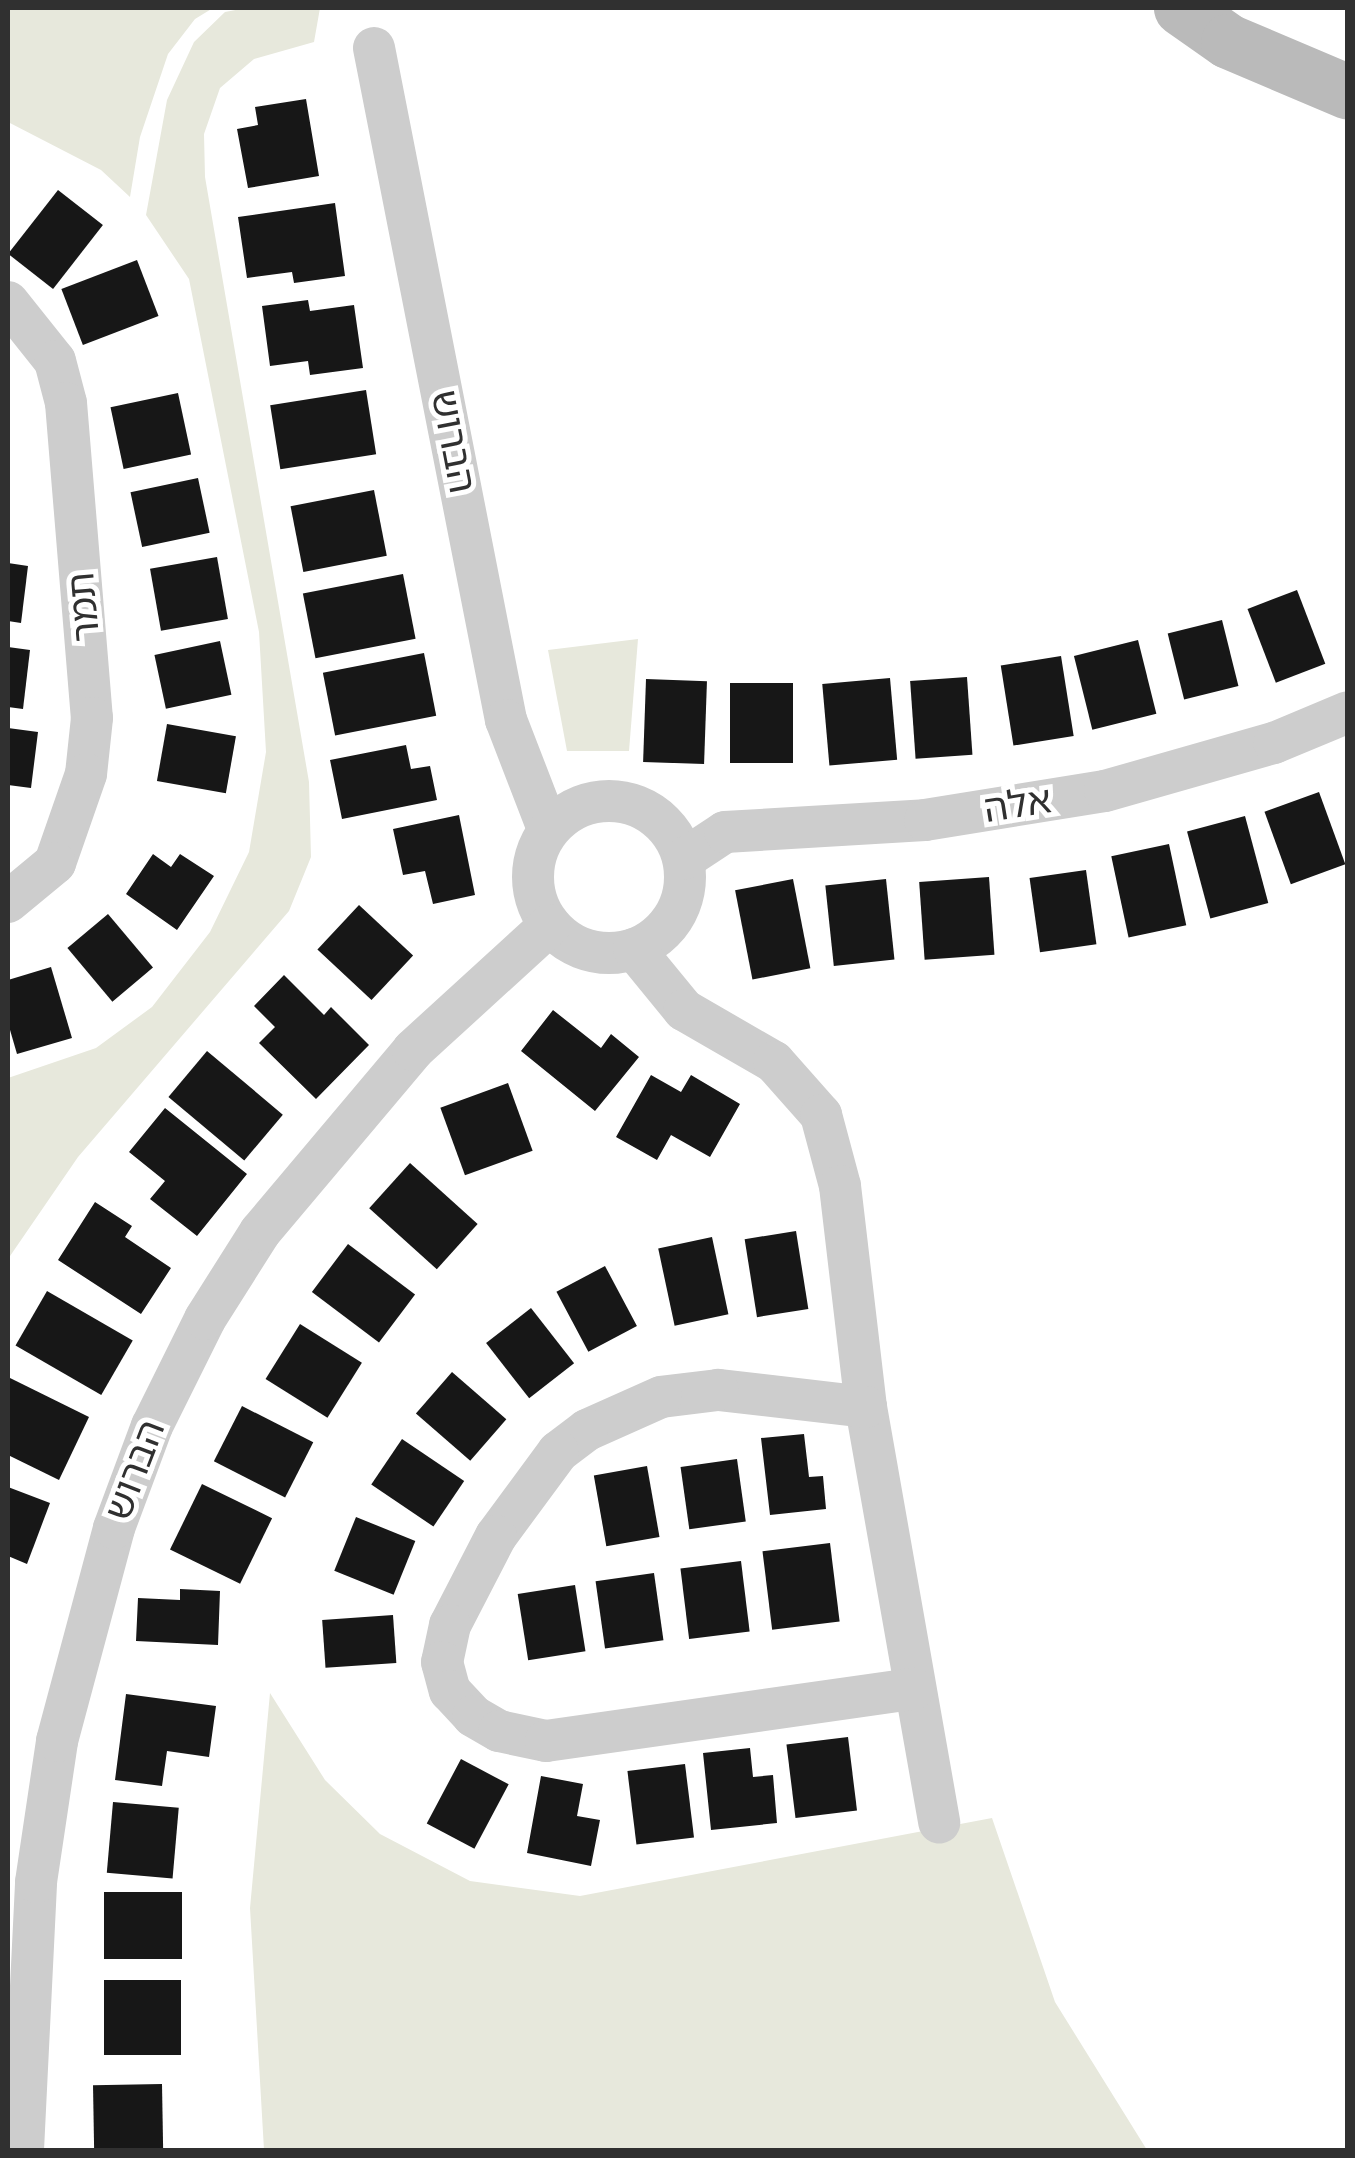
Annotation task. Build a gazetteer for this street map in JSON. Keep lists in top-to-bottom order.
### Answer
{
  "streets": {
    "street": ["הברוש", "תמר", "אלה"]
  },
  "crossings": [
    ["הברוש", "אלה"]
  ]
}
